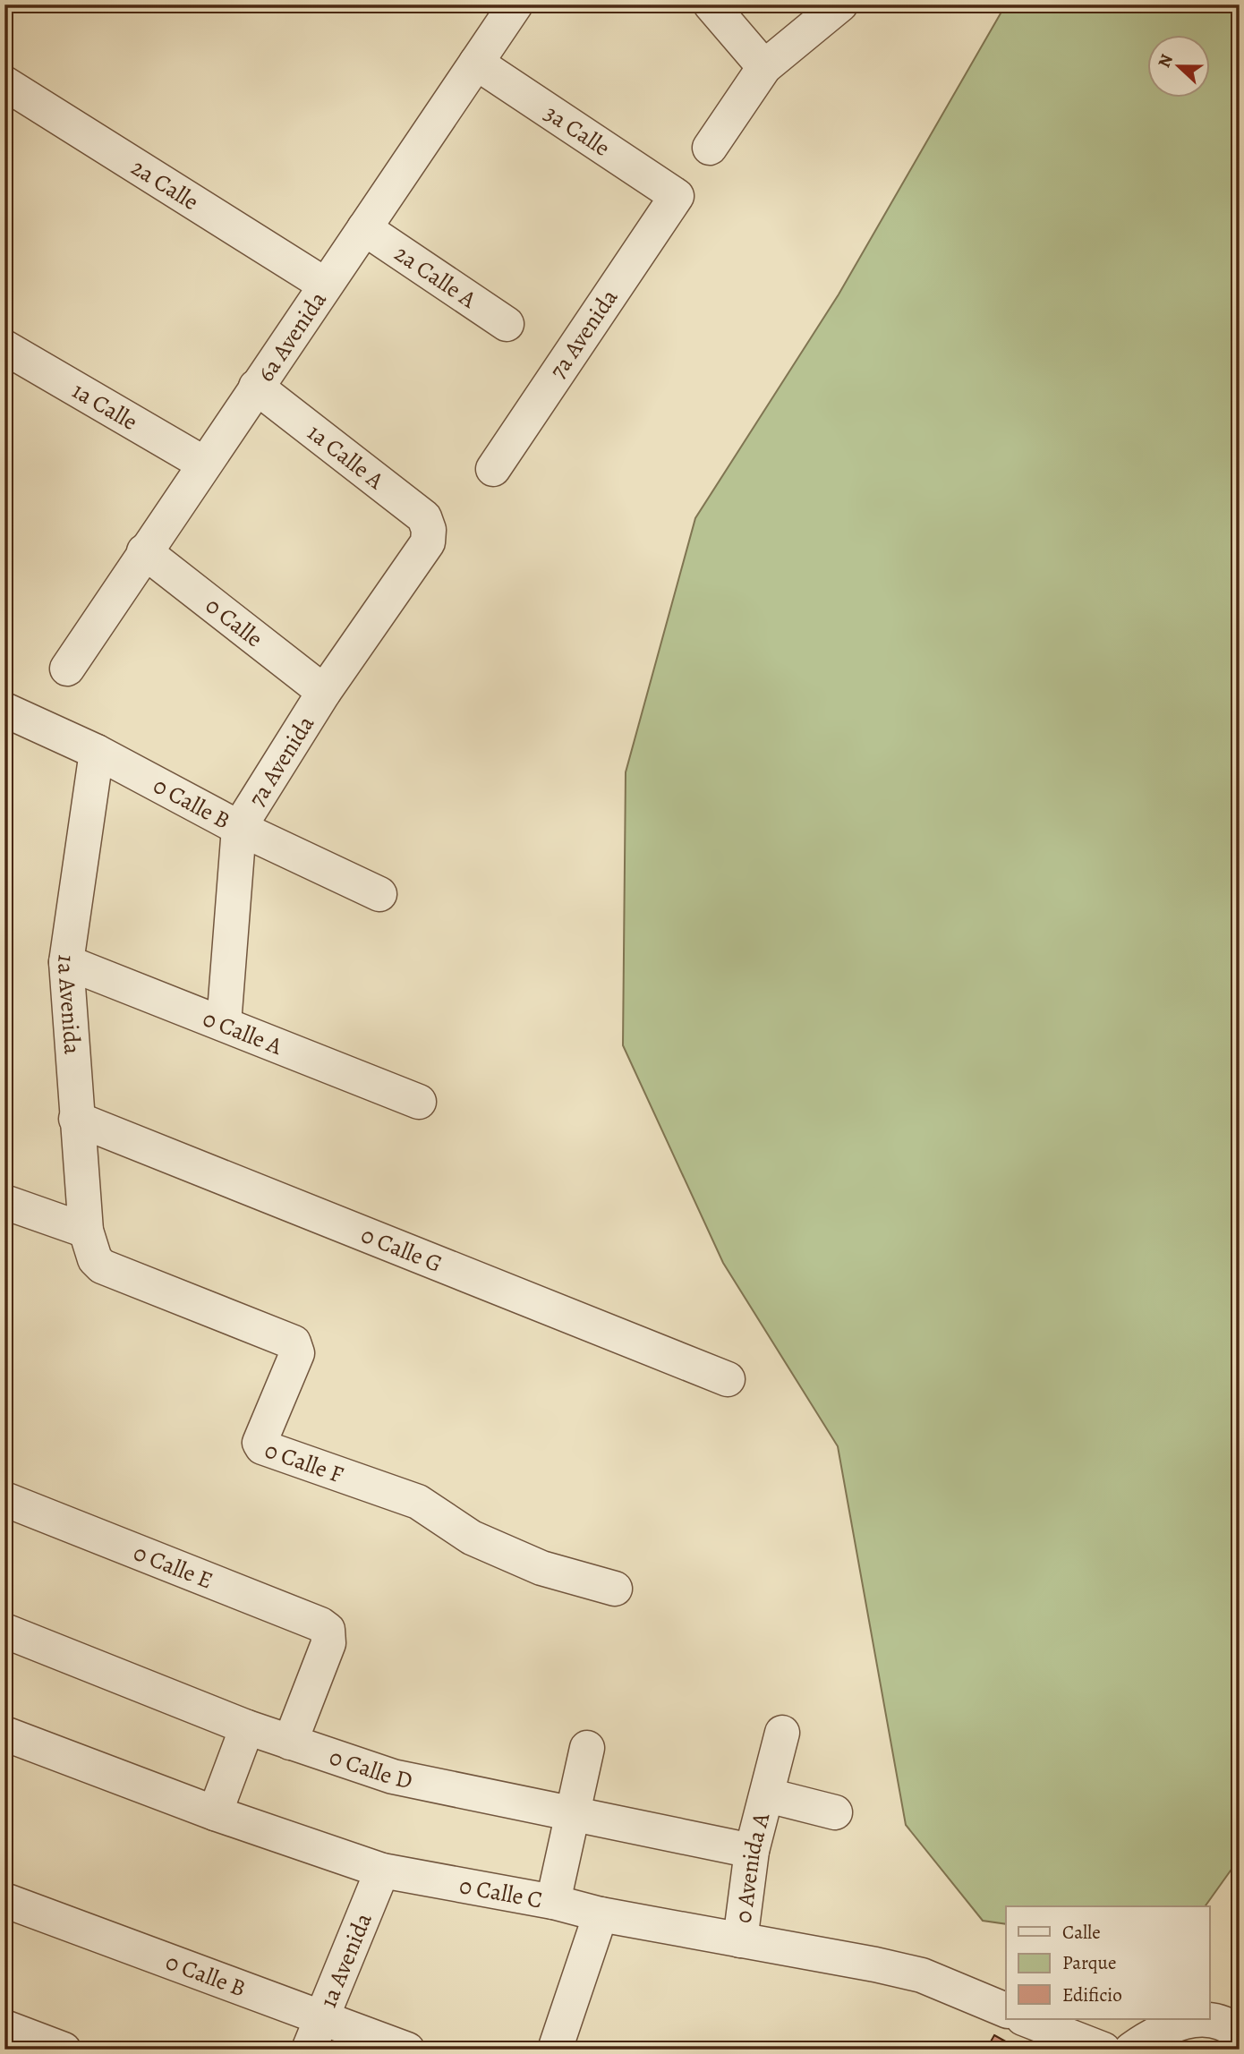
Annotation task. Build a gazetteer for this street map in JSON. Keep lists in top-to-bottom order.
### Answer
{
  "streets": {
    "street": [
      "3a Calle",
      "2a Calle",
      "2a Calle A",
      "7a Avenida",
      "6a Avenida",
      "1a Calle",
      "1a Calle A",
      "0 Calle",
      "0 Calle B",
      "1a Avenida",
      "0 Calle A",
      "0 Calle G",
      "0 Calle F",
      "0 Calle E",
      "0 Calle D",
      "0 Avenida A",
      "0 Calle C"
    ]
  },
  "crossings": [
    ["3a Calle", "7a Avenida"],
    ["3a Calle", "6a Avenida"],
    ["2a Calle", "6a Avenida"],
    ["2a Calle A", "6a Avenida"],
    ["7a Avenida", "1a Calle A"],
    ["7a Avenida", "0 Calle"],
    ["7a Avenida", "0 Calle B"],
    ["7a Avenida", "0 Calle A"],
    ["6a Avenida", "1a Calle"],
    ["6a Avenida", "1a Calle A"],
    ["6a Avenida", "0 Calle"],
    ["0 Calle B", "1a Avenida"],
    ["1a Avenida", "0 Calle A"],
    ["1a Avenida", "0 Calle G"],
    ["1a Avenida", "0 Calle F"],
    ["1a Avenida", "0 Calle C"],
    ["0 Calle E", "0 Calle D"],
    ["0 Calle D", "0 Avenida A"],
    ["0 Avenida A", "0 Calle C"]
  ],
  "legend": ["Calle", "Parque", "Edificio"],
  "north": "left"
}
